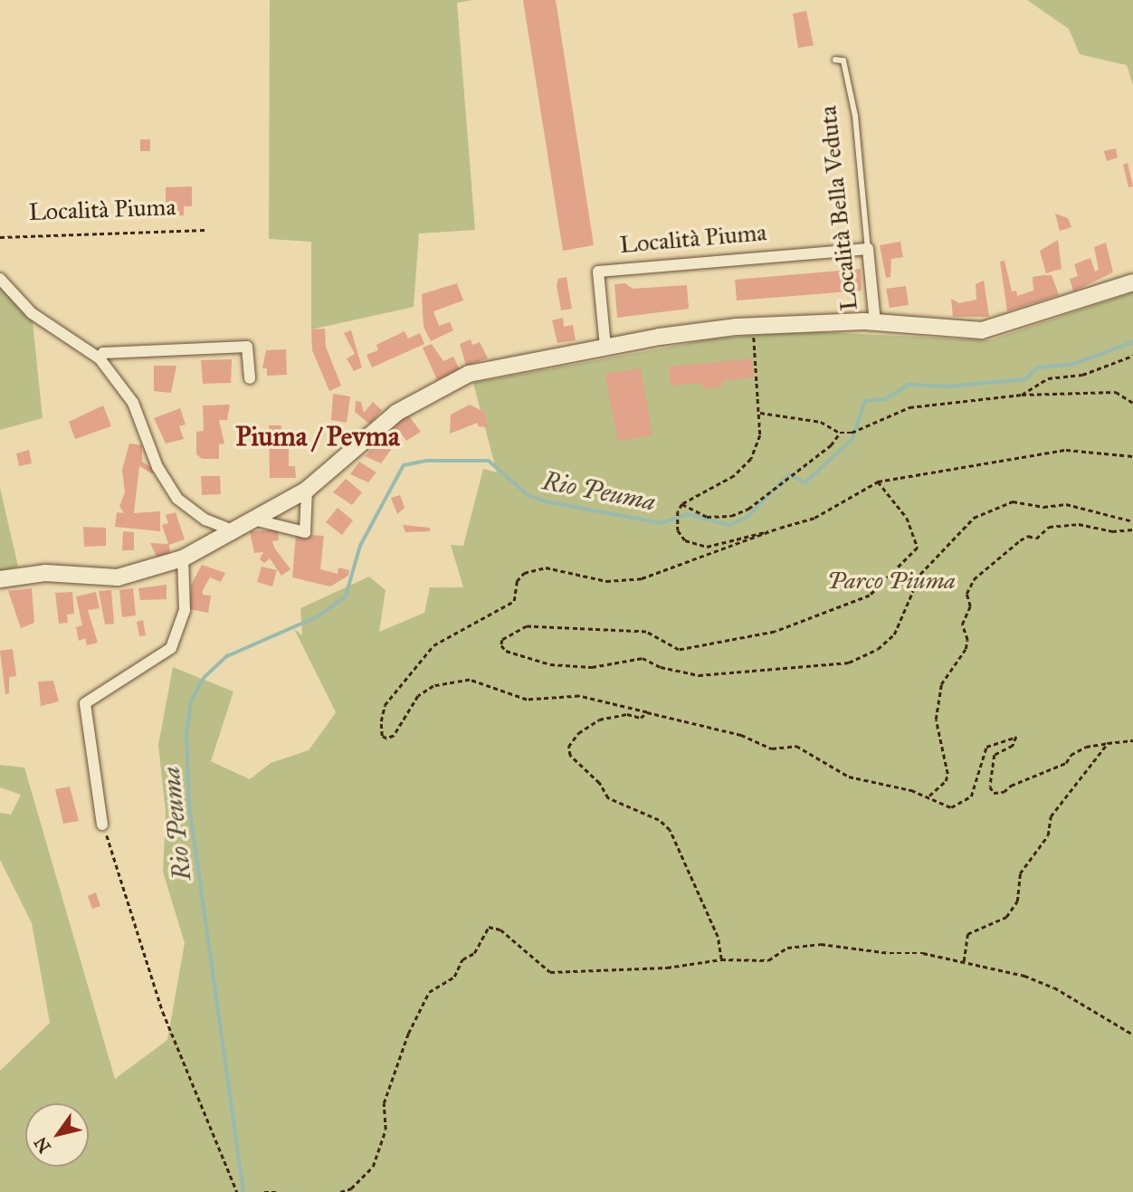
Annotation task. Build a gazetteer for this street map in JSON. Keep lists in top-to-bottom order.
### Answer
{
  "streets": {
    "street": ["Località Bella Veduta", "Località Piuma"]
  },
  "crossings": [
    ["Località Bella Veduta", "Località Piuma"]
  ],
  "districts": ["Piuma / Pevma"],
  "water": ["Rio Peuma"],
  "parks": ["Parco Piuma"],
  "north": "bottom left"
}
